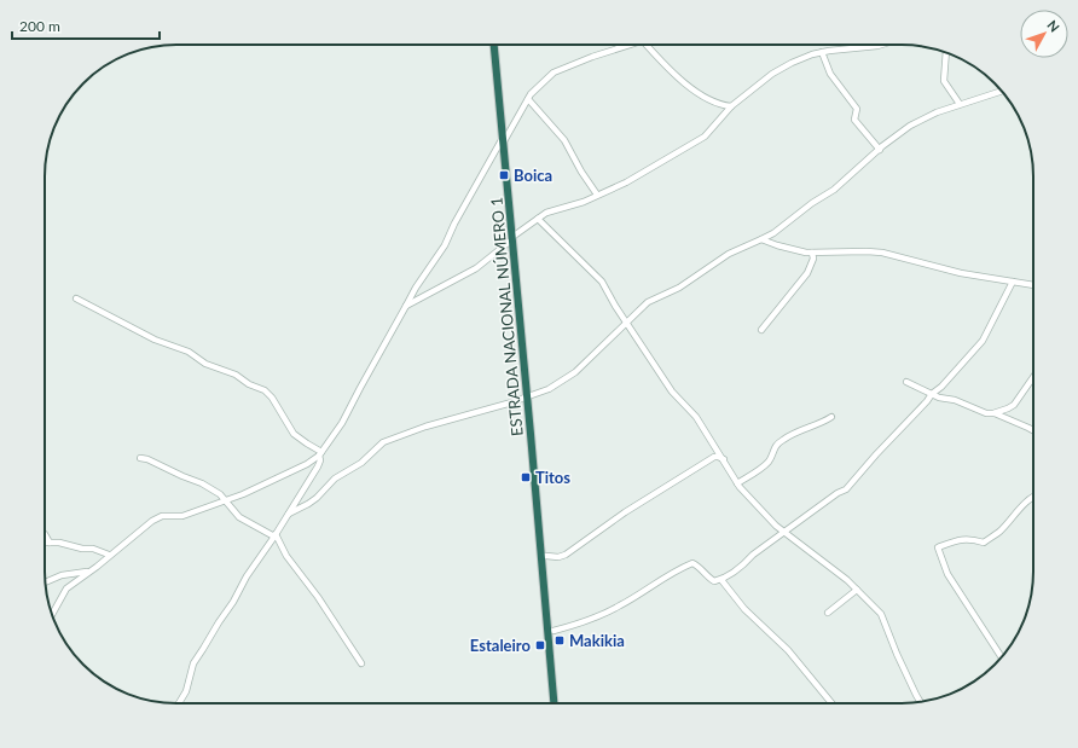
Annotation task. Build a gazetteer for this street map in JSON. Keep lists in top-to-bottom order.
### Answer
{
  "streets": {
    "highway": ["ESTRADA NACIONAL NÚMERO 1"]
  },
  "places": {
    "transit": [
      "Boica",
      "Titos",
      "Makikia",
      "Estaleiro"
    ]
  },
  "scale_bar": "200 m",
  "north": "top right"
}
